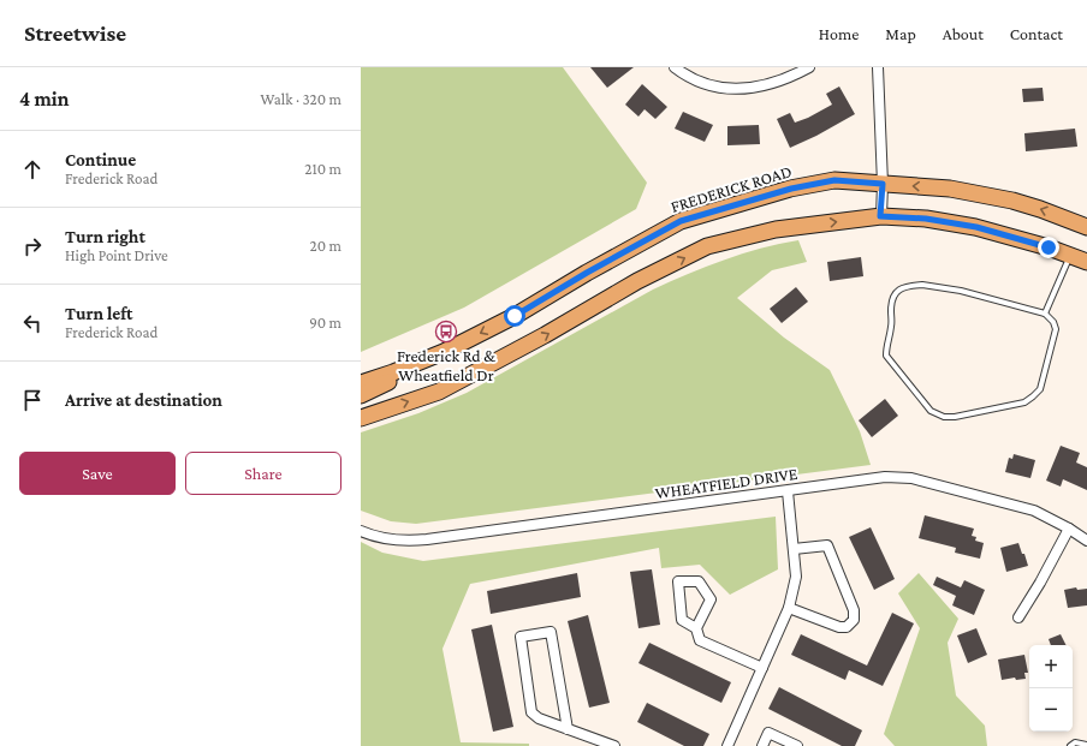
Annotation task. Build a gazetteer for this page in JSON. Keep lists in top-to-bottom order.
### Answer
{
  "streets": {
    "main road": ["FREDERICK ROAD"],
    "street": ["WHEATFIELD DRIVE"]
  },
  "places": {
    "bus stop": ["Frederick Rd & Wheatfield Dr"]
  },
  "page": {
    "header": "Streetwise",
    "nav": [
      "Home",
      "Map",
      "About",
      "Contact"
    ],
    "heading": ["4 min", "Walk · 320 m"],
    "list": [
      ["Continue", "Frederick Road", "210 m"],
      ["Turn right", "High Point Drive", "20 m"],
      ["Turn left", "Frederick Road", "90 m"],
      "Arrive at destination"
    ],
    "buttons": ["Save", "Share"],
    "map_buttons": ["+", "−"]
  }
}
